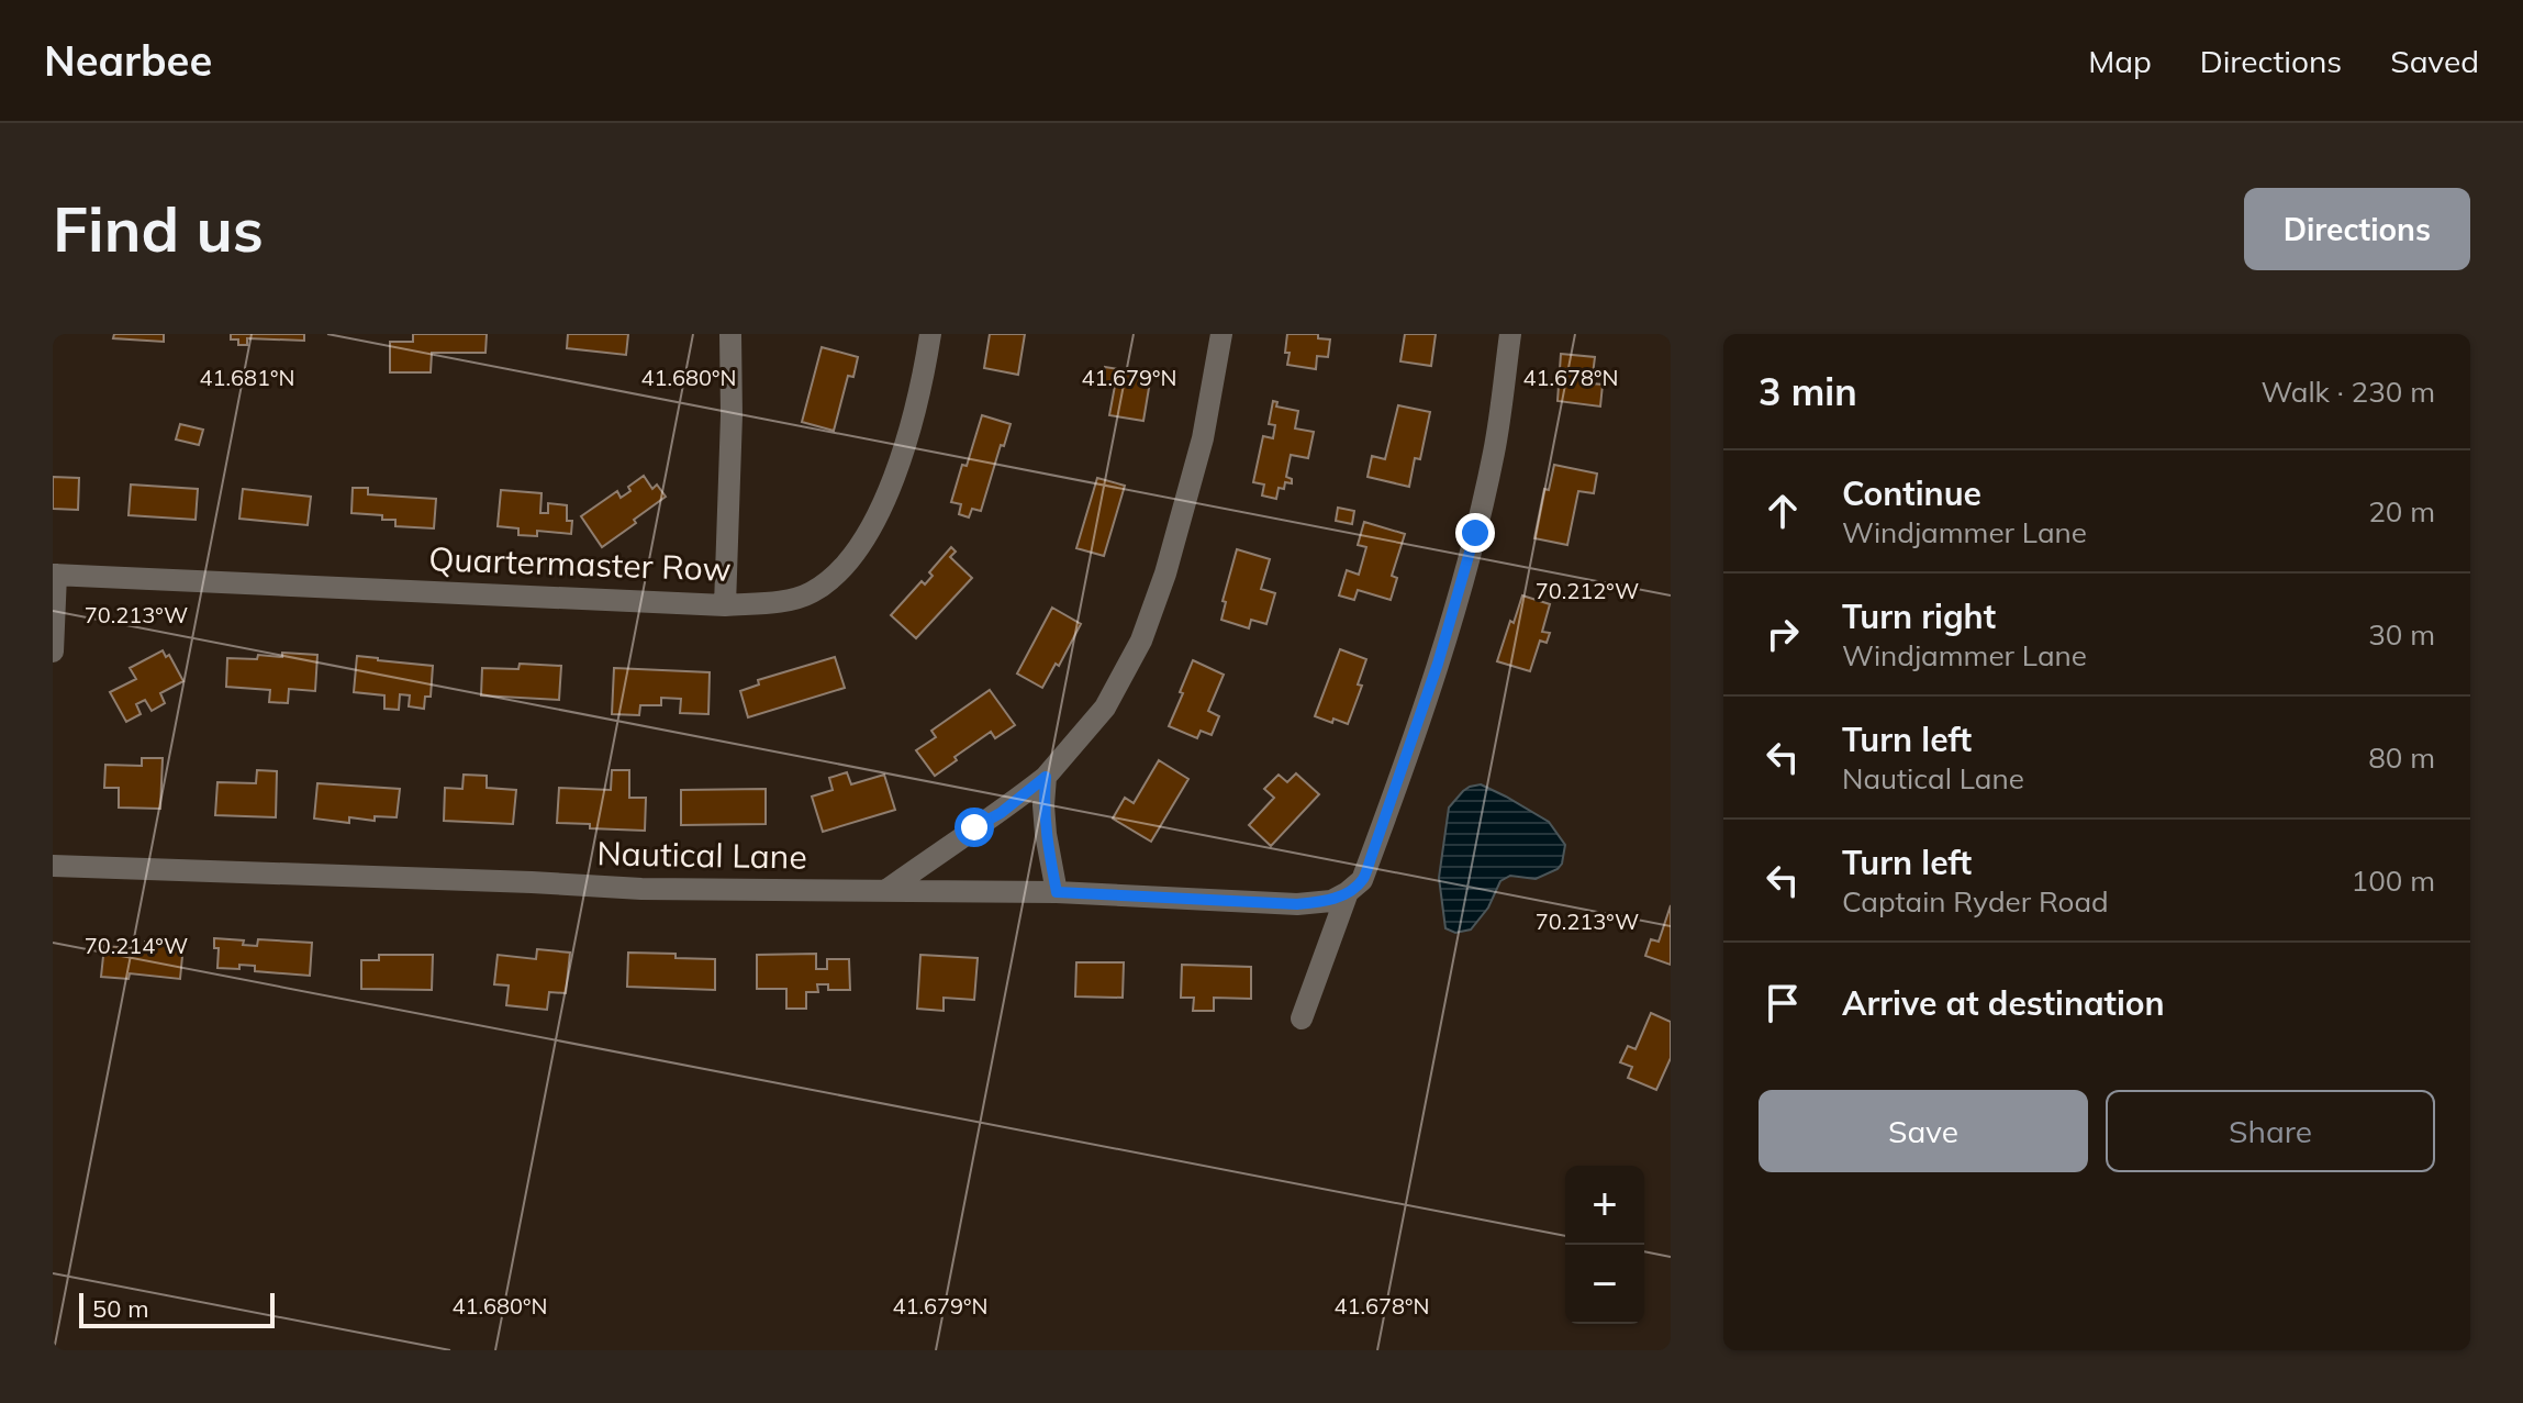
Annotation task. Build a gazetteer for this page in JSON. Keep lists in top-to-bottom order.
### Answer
{
  "streets": {
    "street": ["Quartermaster Row", "Nautical Lane"]
  },
  "scale_bar": "50 m",
  "page": {
    "header": "Nearbee",
    "nav": ["Map", "Directions", "Saved"],
    "buttons": [
      "Directions",
      ["Save", "Share"]
    ],
    "title": "Find us",
    "heading": ["3 min", "Walk · 230 m"],
    "list": [
      ["Continue", "Windjammer Lane", "20 m"],
      ["Turn right", "Windjammer Lane", "30 m"],
      ["Turn left", "Nautical Lane", "80 m"],
      ["Turn left", "Captain Ryder Road", "100 m"],
      "Arrive at destination"
    ],
    "map_buttons": ["+", "−"],
    "scale": "50 m"
  },
  "coordinates": [
    "41.681°N",
    "41.680°N",
    "41.679°N",
    "41.678°N",
    "70.212°W",
    "70.213°W",
    "70.214°W"
  ]
}
